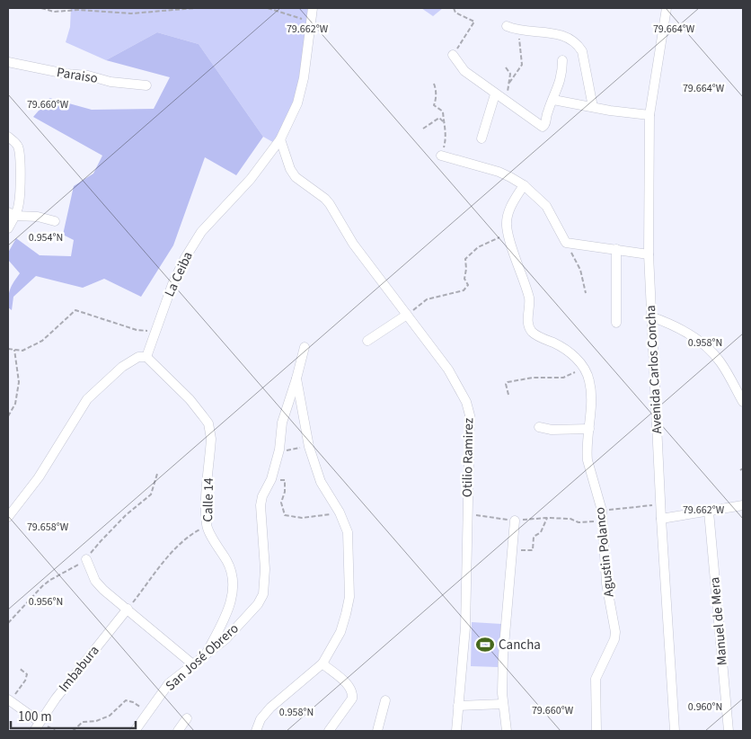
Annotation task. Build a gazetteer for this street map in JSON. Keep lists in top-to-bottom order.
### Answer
{
  "streets": {
    "street": [
      "Paraiso",
      "La Ceiba",
      "Avenida Carlos Concha",
      "Otilio Ramirez",
      "Calle 14",
      "Agustin Polanco",
      "Manuel de Mera",
      "San José Obrero",
      "Imbabura"
    ]
  },
  "crossings": [
    ["La Ceiba", "Otilio Ramirez"],
    ["La Ceiba", "Calle 14"],
    ["Calle 14", "San José Obrero"]
  ],
  "places": {
    "sports": ["Cancha"]
  },
  "scale_bar": "100 m",
  "coordinates": [
    "79.662°W",
    "79.664°W",
    "79.660°W",
    "0.954°N",
    "0.958°N",
    "79.658°W",
    "0.956°N",
    "0.960°N"
  ]
}
